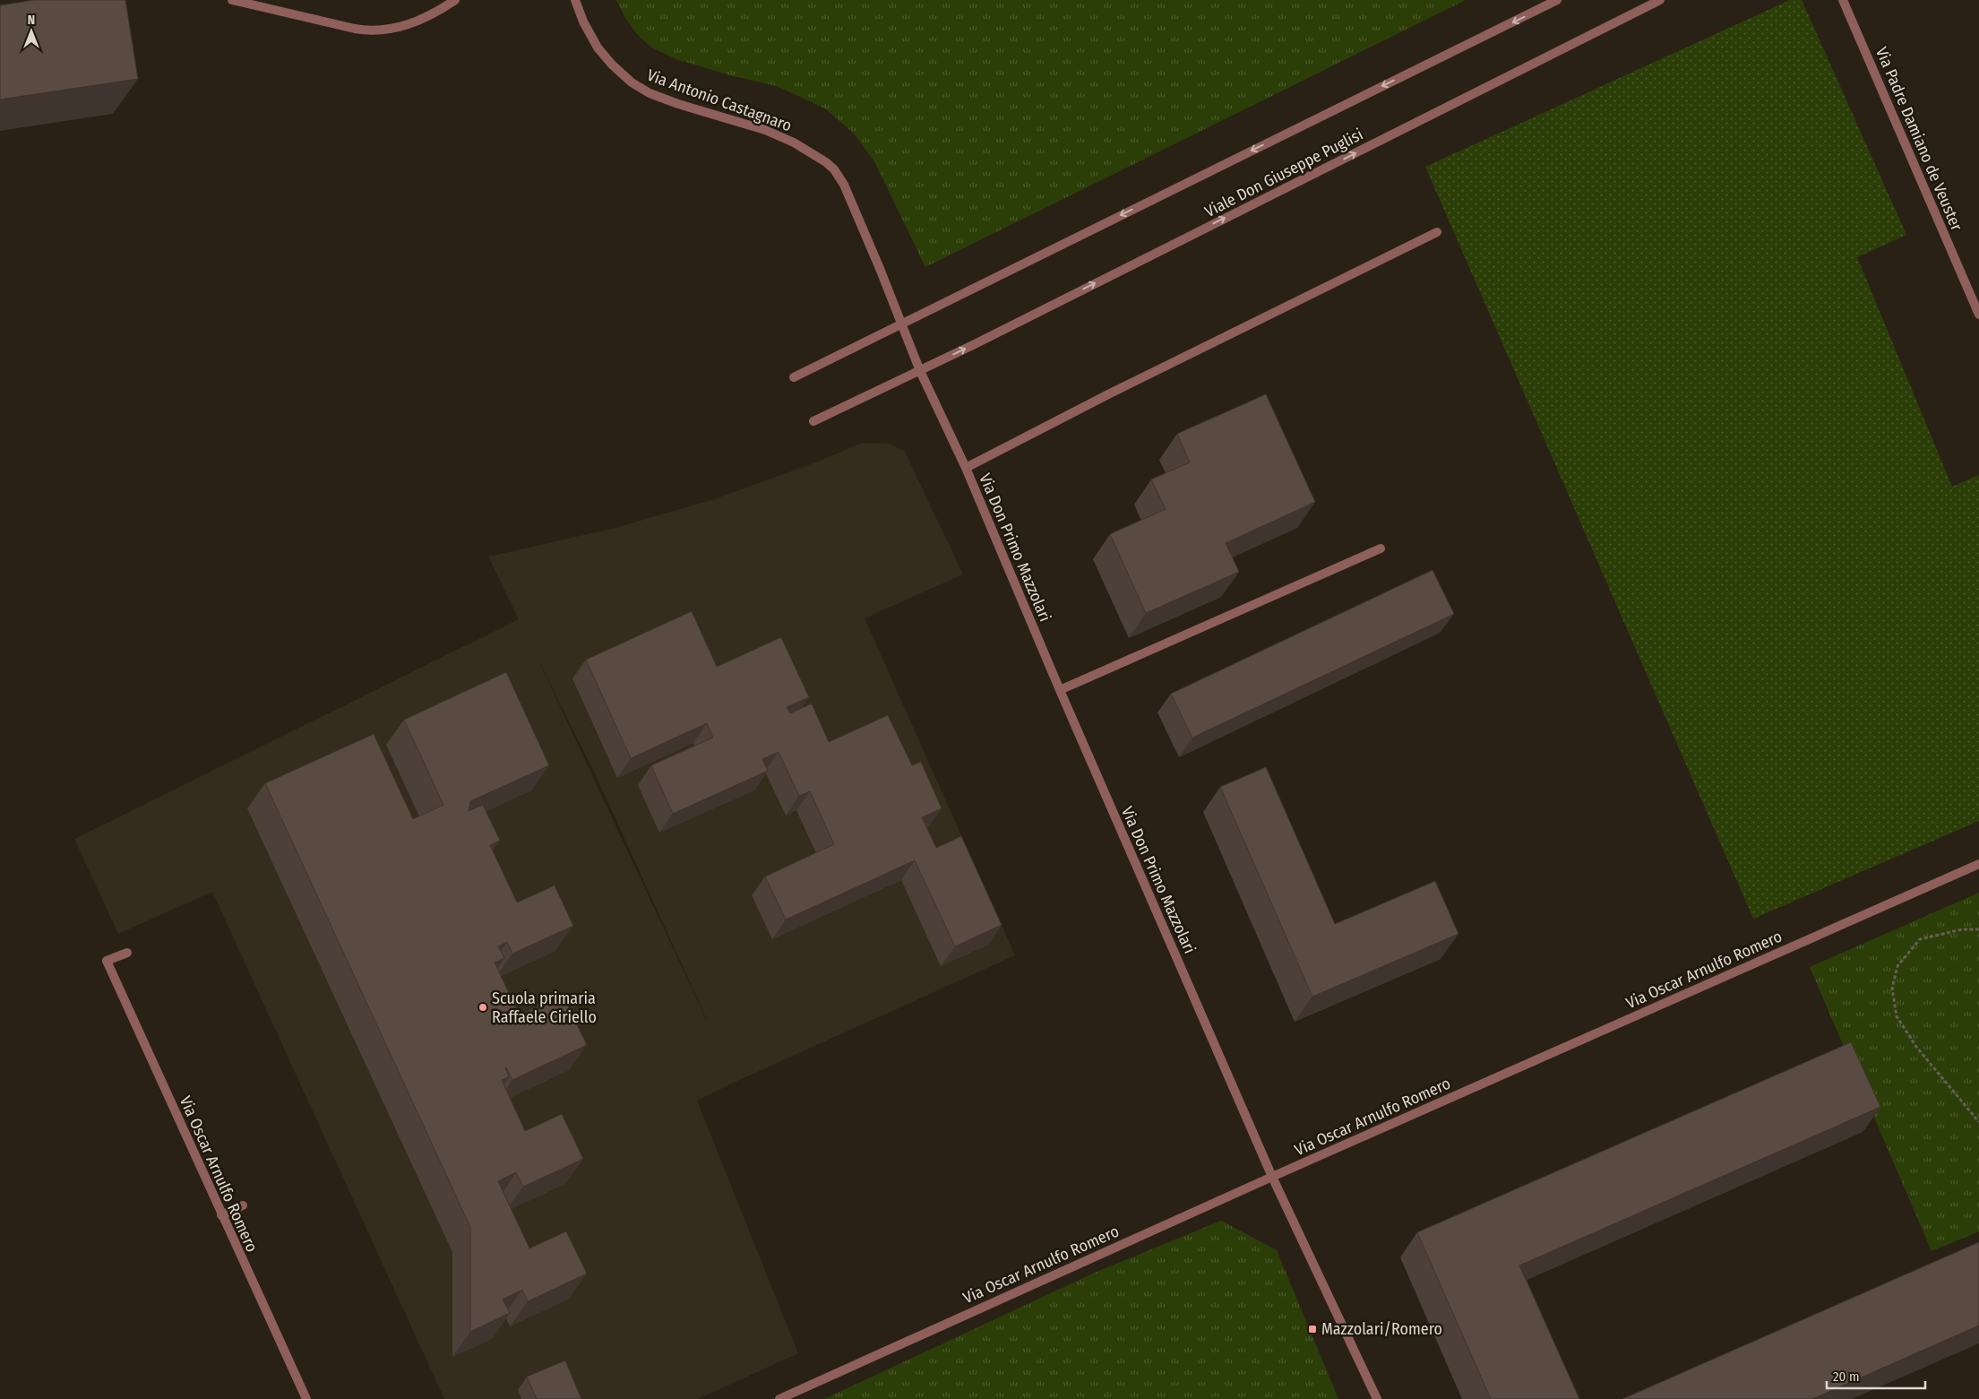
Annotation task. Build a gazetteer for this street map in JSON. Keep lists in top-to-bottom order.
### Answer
{
  "streets": {
    "street": [
      "Via Antonio Castagnaro",
      "Via Padre Damiano de Veuster",
      "Viale Don Giuseppe Puglisi",
      "Via Don Primo Mazzolari",
      "Via Oscar Arnulfo Romero"
    ]
  },
  "crossings": [
    ["Via Antonio Castagnaro", "Viale Don Giuseppe Puglisi"],
    ["Via Antonio Castagnaro", "Via Don Primo Mazzolari"],
    ["Viale Don Giuseppe Puglisi", "Via Don Primo Mazzolari"],
    ["Via Don Primo Mazzolari", "Via Oscar Arnulfo Romero"]
  ],
  "places": {
    "other": ["Scuola primaria Raffaele Ciriello"],
    "transit": ["Mazzolari/Romero"]
  },
  "scale_bar": "20 m",
  "north": "top"
}
